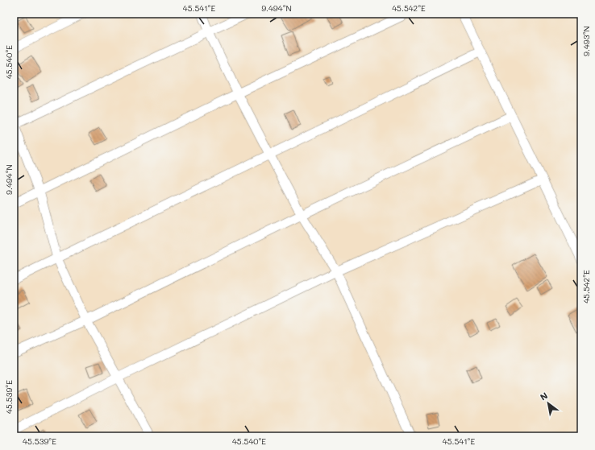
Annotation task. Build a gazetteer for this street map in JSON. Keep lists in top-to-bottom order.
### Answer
{
  "north": "top left",
  "coordinates": [
    "45.541°E",
    "9.494°N",
    "45.542°E",
    "9.493°N",
    "45.540°E",
    "45.539°E"
  ]
}
